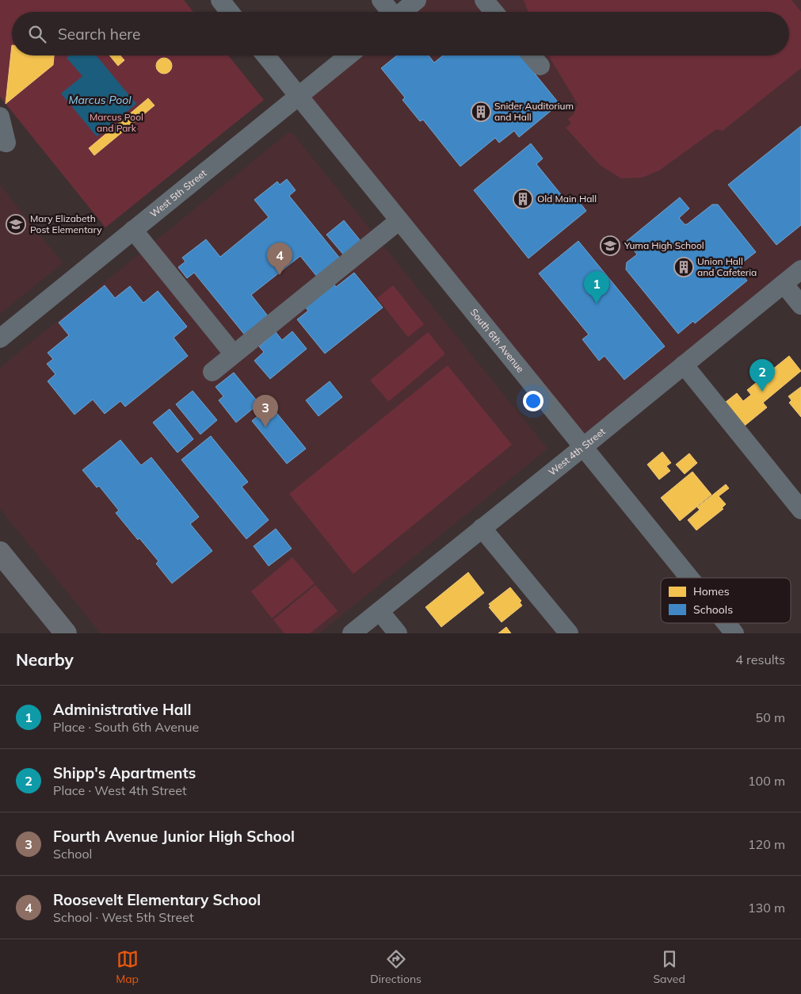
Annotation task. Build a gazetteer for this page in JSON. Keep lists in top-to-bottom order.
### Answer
{
  "streets": {
    "street": ["West 5th Street", "South 6th Avenue", "West 4th Street"]
  },
  "crossings": [
    ["West 5th Street", "South 6th Avenue"],
    ["South 6th Avenue", "West 4th Street"]
  ],
  "water": ["Marcus Pool"],
  "parks": ["Marcus Pool and Park"],
  "places": {
    "building": ["Snider Auditorium and Hall", "Old Main Hall", "Union Hall and Cafeteria"],
    "school or university": ["Mary Elizabeth Post Elementary", "Yuma High School"]
  },
  "legend": ["Homes", "Schools"],
  "page": {
    "search": "Search here",
    "pins": [
      "4",
      "1",
      "2",
      "3"
    ],
    "heading": ["Nearby", "4 results"],
    "list": [
      {
        "mark": "1",
        "name": "Administrative Hall",
        "note": "Place · South 6th Avenue",
        "value": "50 m"
      },
      {
        "mark": "2",
        "name": "Shipp's Apartments",
        "note": "Place · West 4th Street",
        "value": "100 m"
      },
      {
        "mark": "3",
        "name": "Fourth Avenue Junior High School",
        "note": "School",
        "value": "120 m"
      },
      {
        "mark": "4",
        "name": "Roosevelt Elementary School",
        "note": "School · West 5th Street",
        "value": "130 m"
      }
    ],
    "nav": ["Map", "Directions", "Saved"]
  }
}
